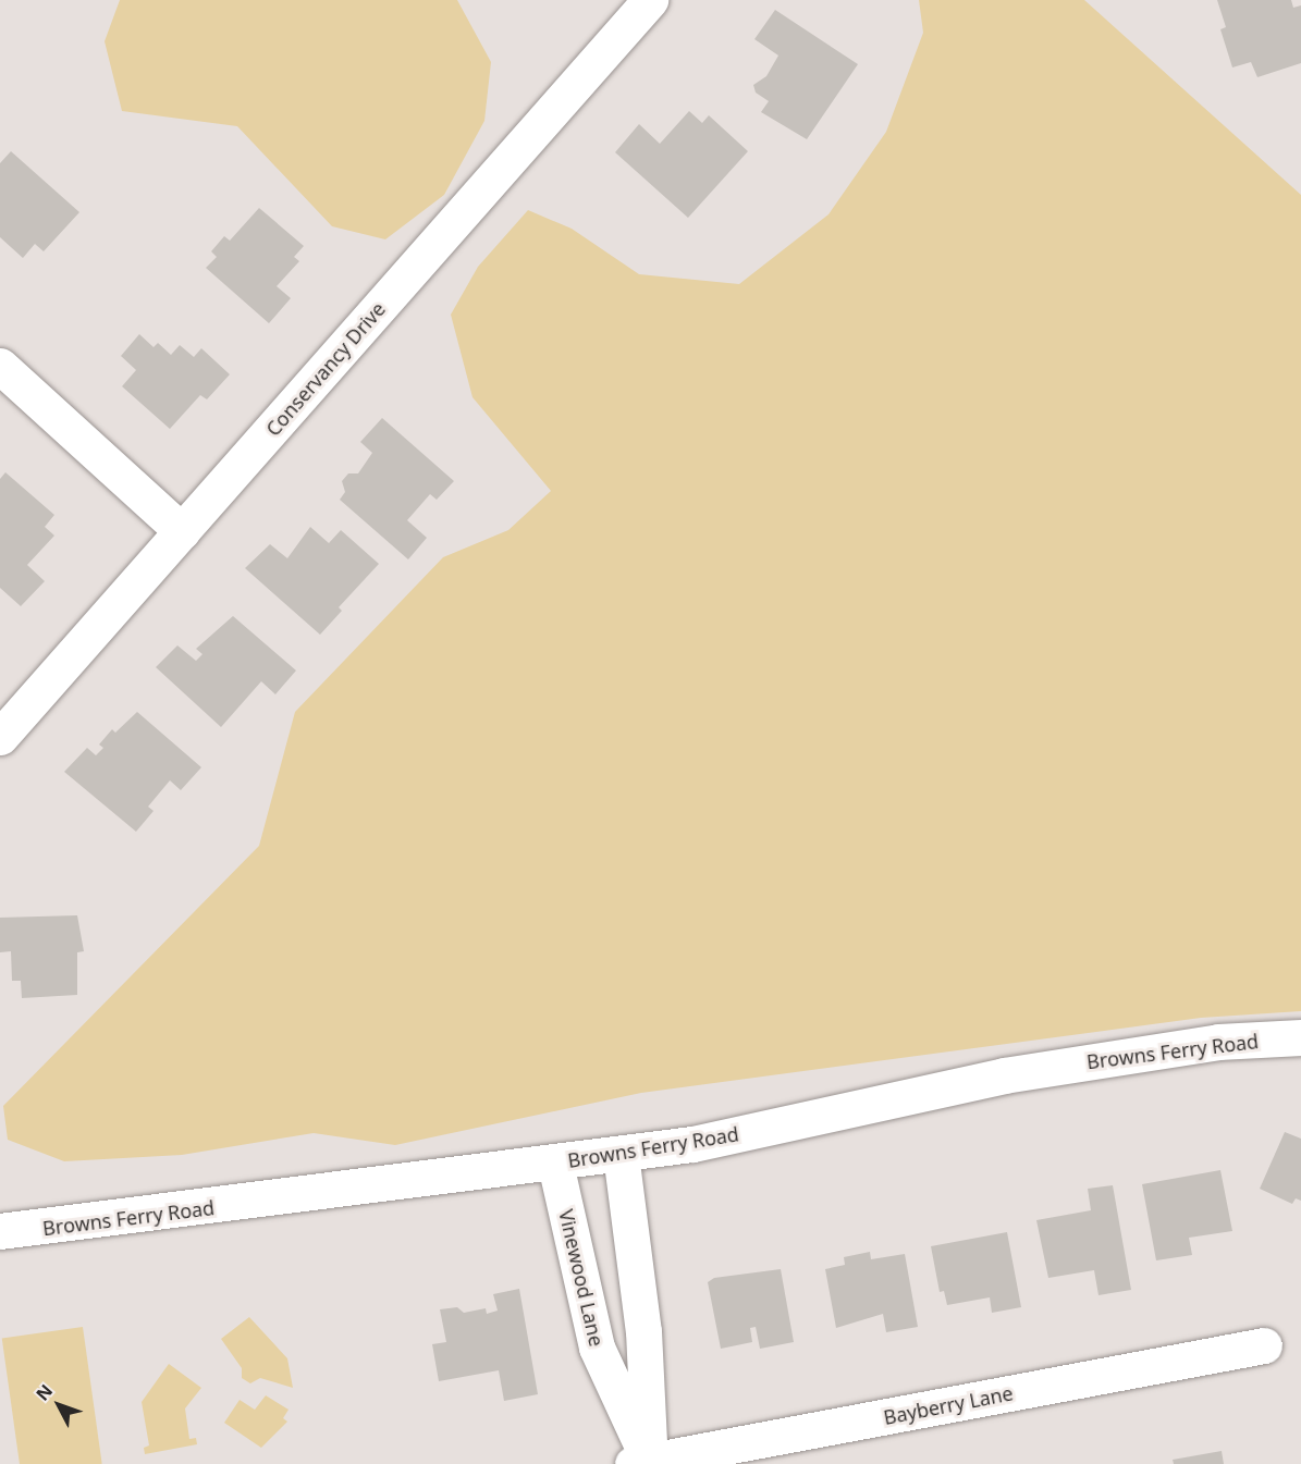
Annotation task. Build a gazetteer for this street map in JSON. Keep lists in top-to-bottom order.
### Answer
{
  "streets": {
    "street": [
      "Conservancy Drive",
      "Browns Ferry Road",
      "Vinewood Lane",
      "Bayberry Lane"
    ]
  },
  "crossings": [
    ["Browns Ferry Road", "Vinewood Lane"],
    ["Vinewood Lane", "Bayberry Lane"]
  ],
  "north": "top left"
}
